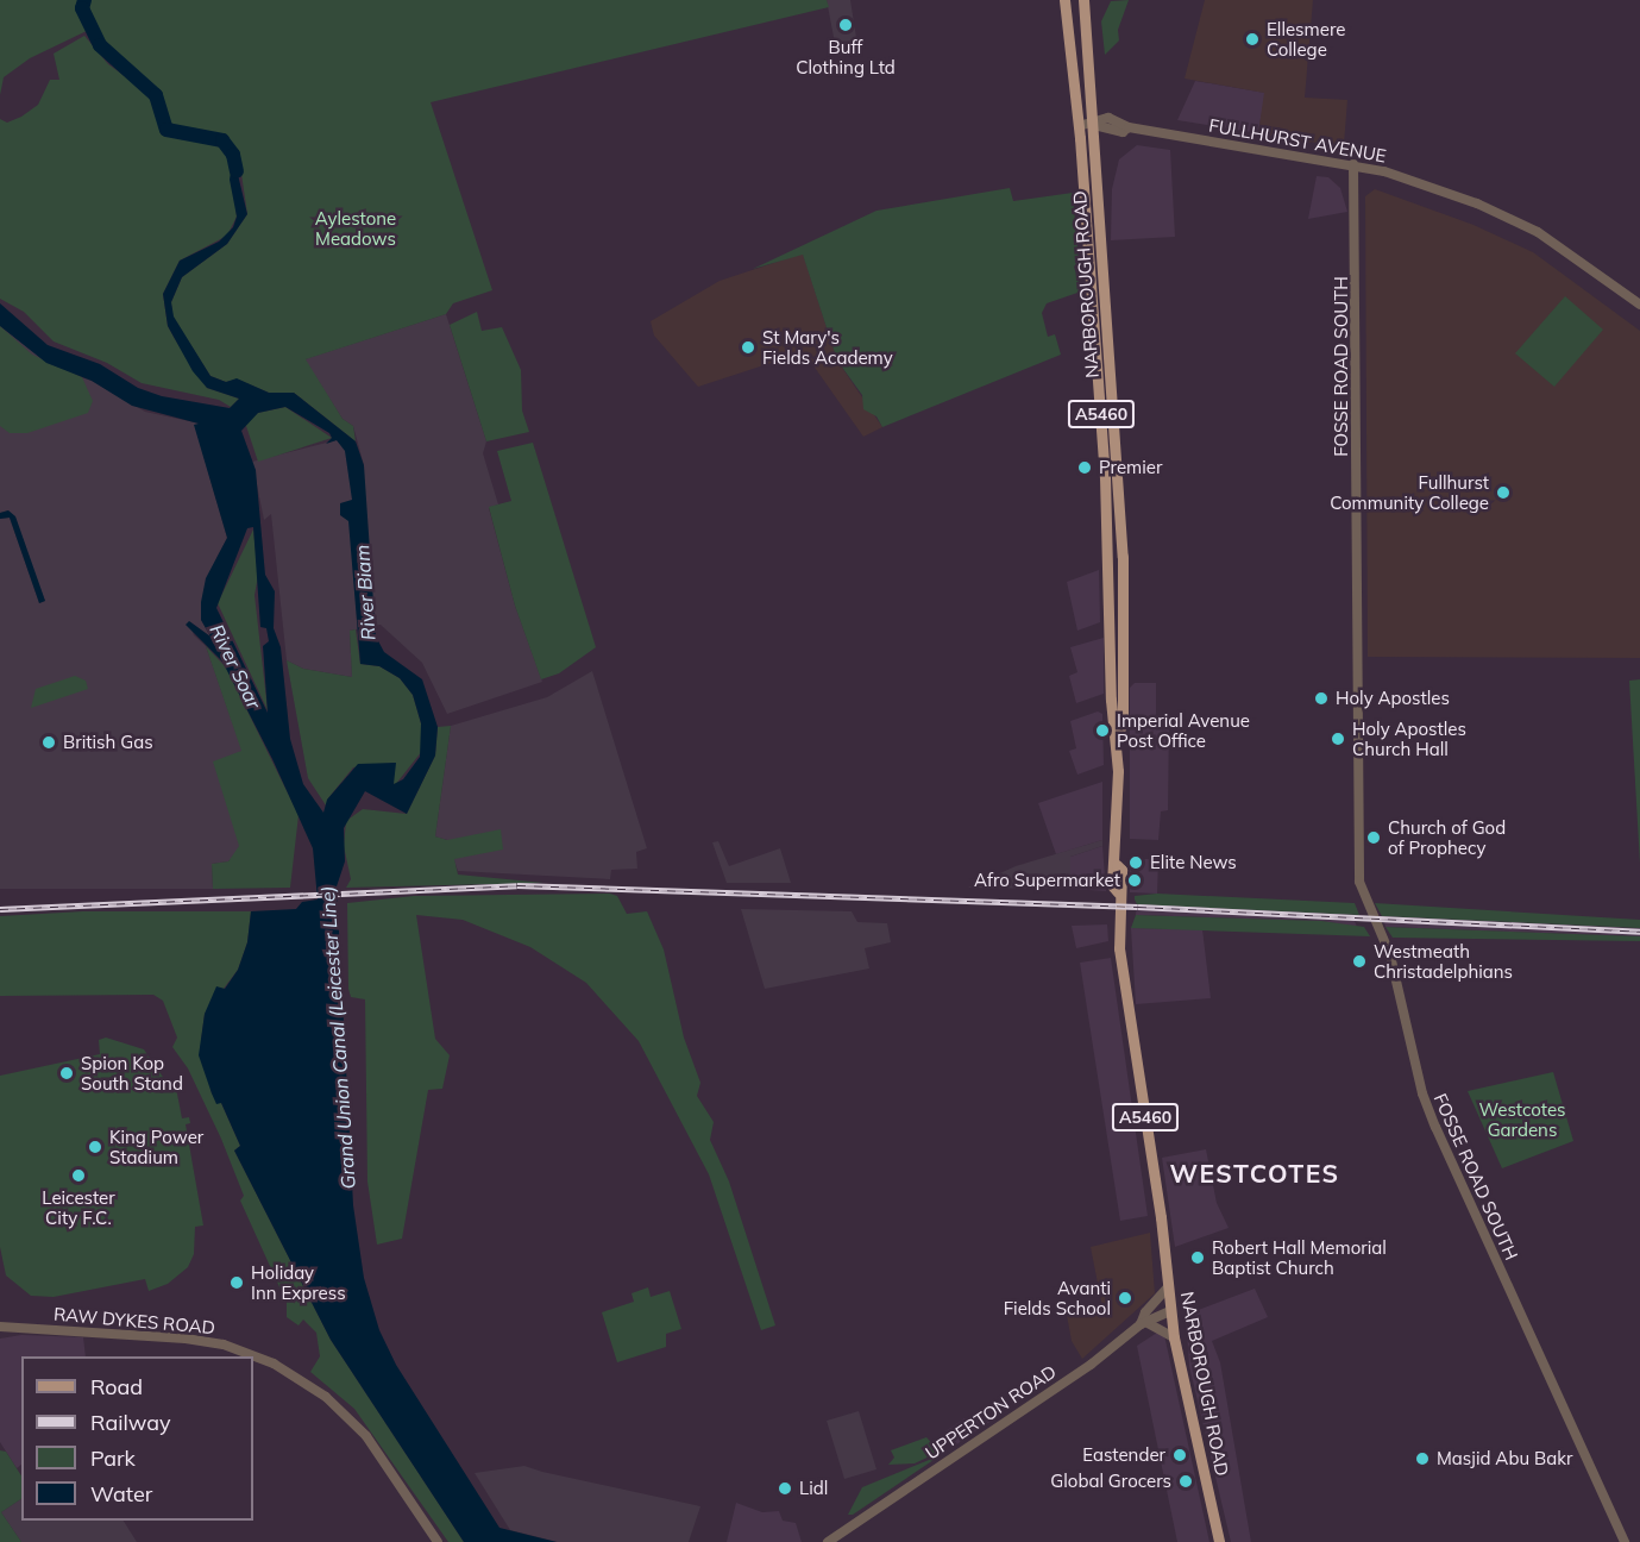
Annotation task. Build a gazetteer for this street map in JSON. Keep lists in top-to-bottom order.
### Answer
{
  "streets": {
    "main road": ["NARBOROUGH ROAD", "A5460"],
    "street": [
      "FULLHURST AVENUE",
      "FOSSE ROAD SOUTH",
      "RAW DYKES ROAD",
      "UPPERTON ROAD"
    ]
  },
  "crossings": [
    ["FULLHURST AVENUE", "NARBOROUGH ROAD"],
    ["FULLHURST AVENUE", "FOSSE ROAD SOUTH"],
    ["NARBOROUGH ROAD", "UPPERTON ROAD"]
  ],
  "districts": ["WESTCOTES"],
  "water": ["River Biam", "River Soar", "Grand Union Canal (Leicester Line)"],
  "parks": ["Aylestone Meadows", "Westcotes Gardens"],
  "places": [
    "Buff Clothing Ltd",
    "Ellesmere College",
    "St Mary's Fields Academy",
    "Premier",
    "Fullhurst Community College",
    "Holy Apostles",
    "Imperial Avenue Post Office",
    "Holy Apostles Church Hall",
    "British Gas",
    "Church of God of Prophecy",
    "Elite News",
    "Afro Supermarket",
    "Westmeath Christadelphians",
    "Spion Kop South Stand",
    "King Power Stadium",
    "Leicester City F.C.",
    "Robert Hall Memorial Baptist Church",
    "Holiday Inn Express",
    "Avanti Fields School",
    "Eastender",
    "Masjid Abu Bakr",
    "Global Grocers",
    "Lidl"
  ],
  "legend": [
    "Road",
    "Railway",
    "Park",
    "Water"
  ]
}
